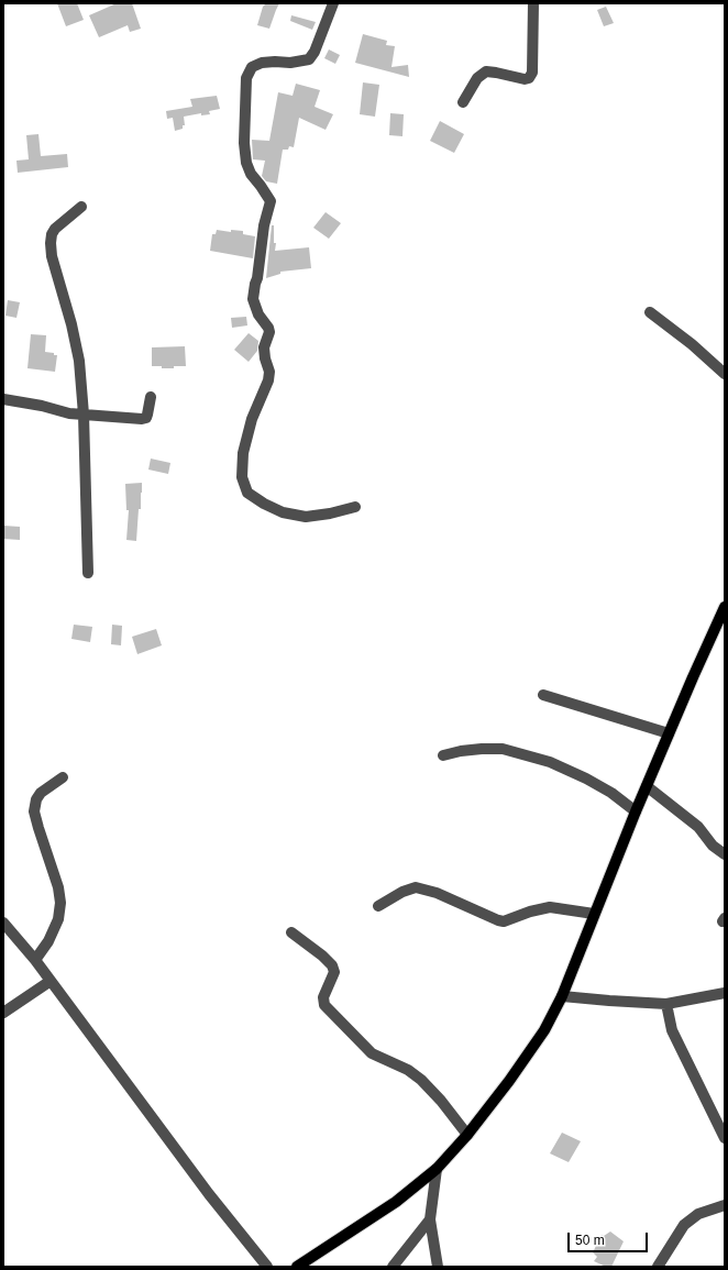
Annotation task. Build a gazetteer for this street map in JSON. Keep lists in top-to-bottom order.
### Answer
{
  "scale_bar": "50 m"
}
